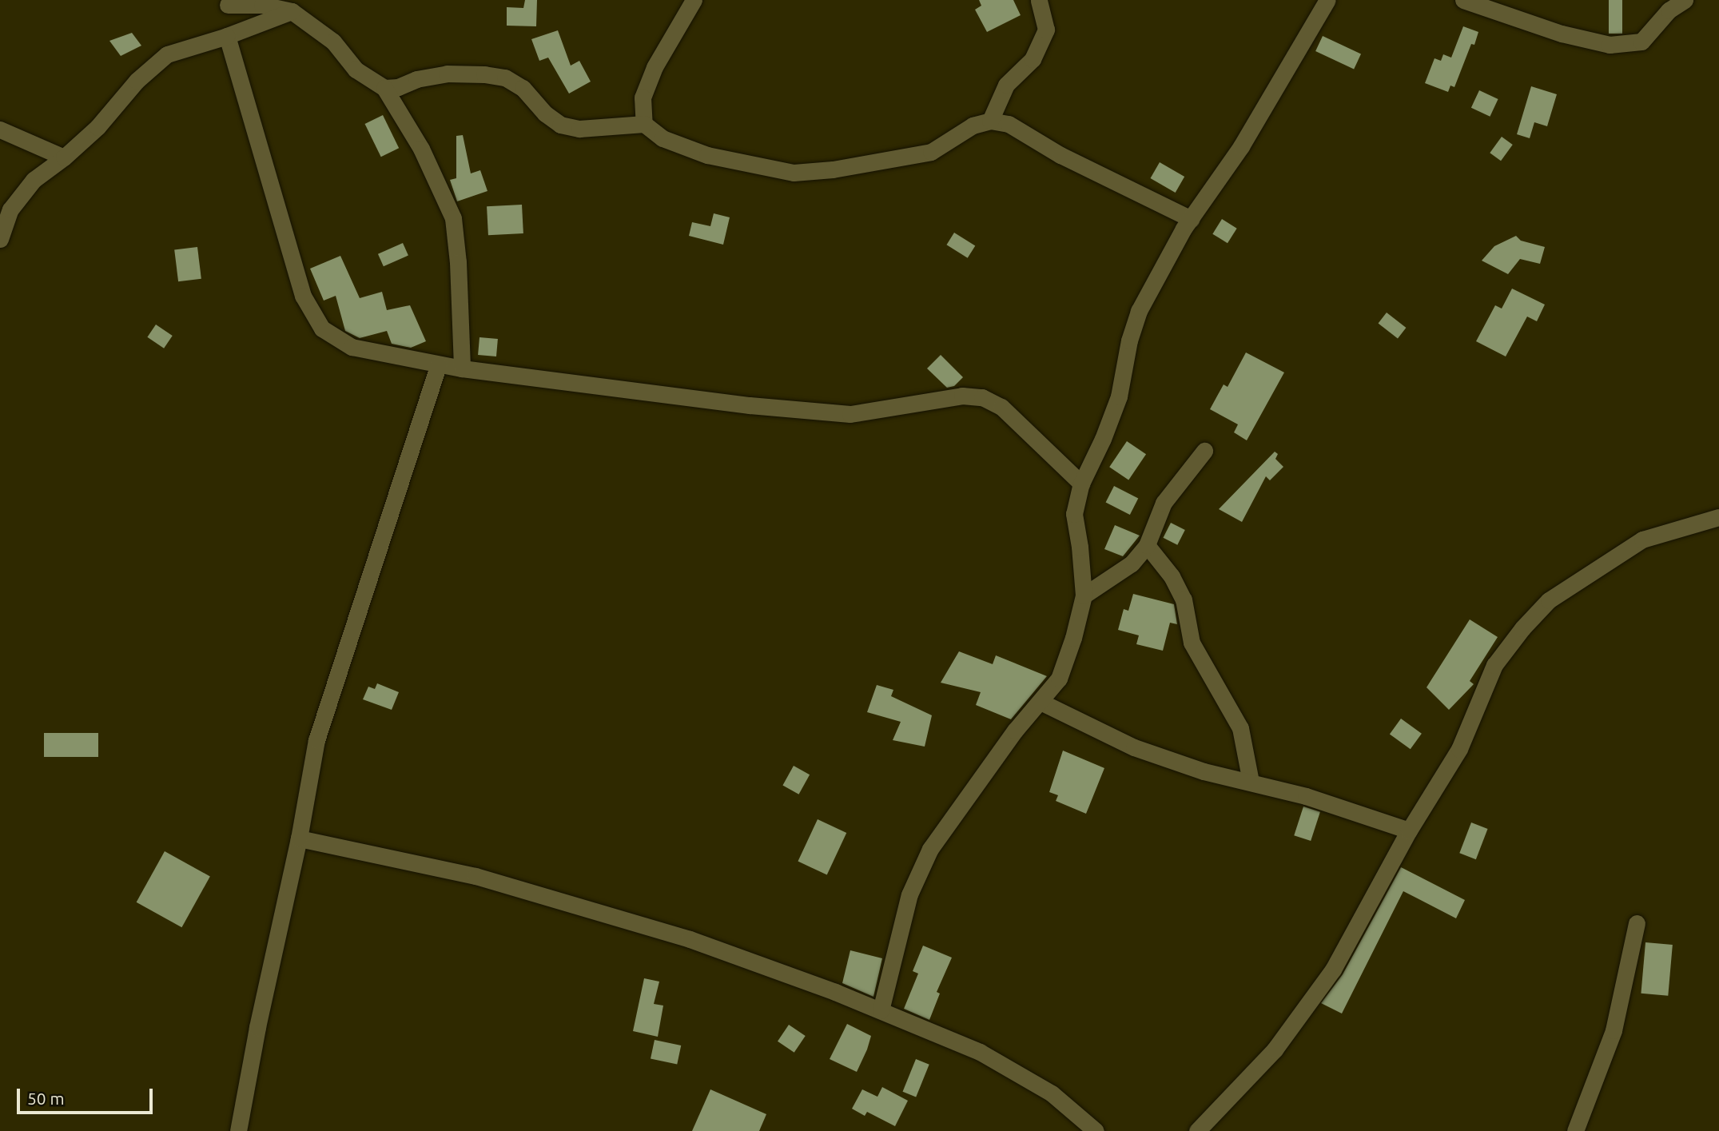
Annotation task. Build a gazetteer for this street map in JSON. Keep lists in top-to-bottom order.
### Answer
{
  "scale_bar": "50 m"
}
